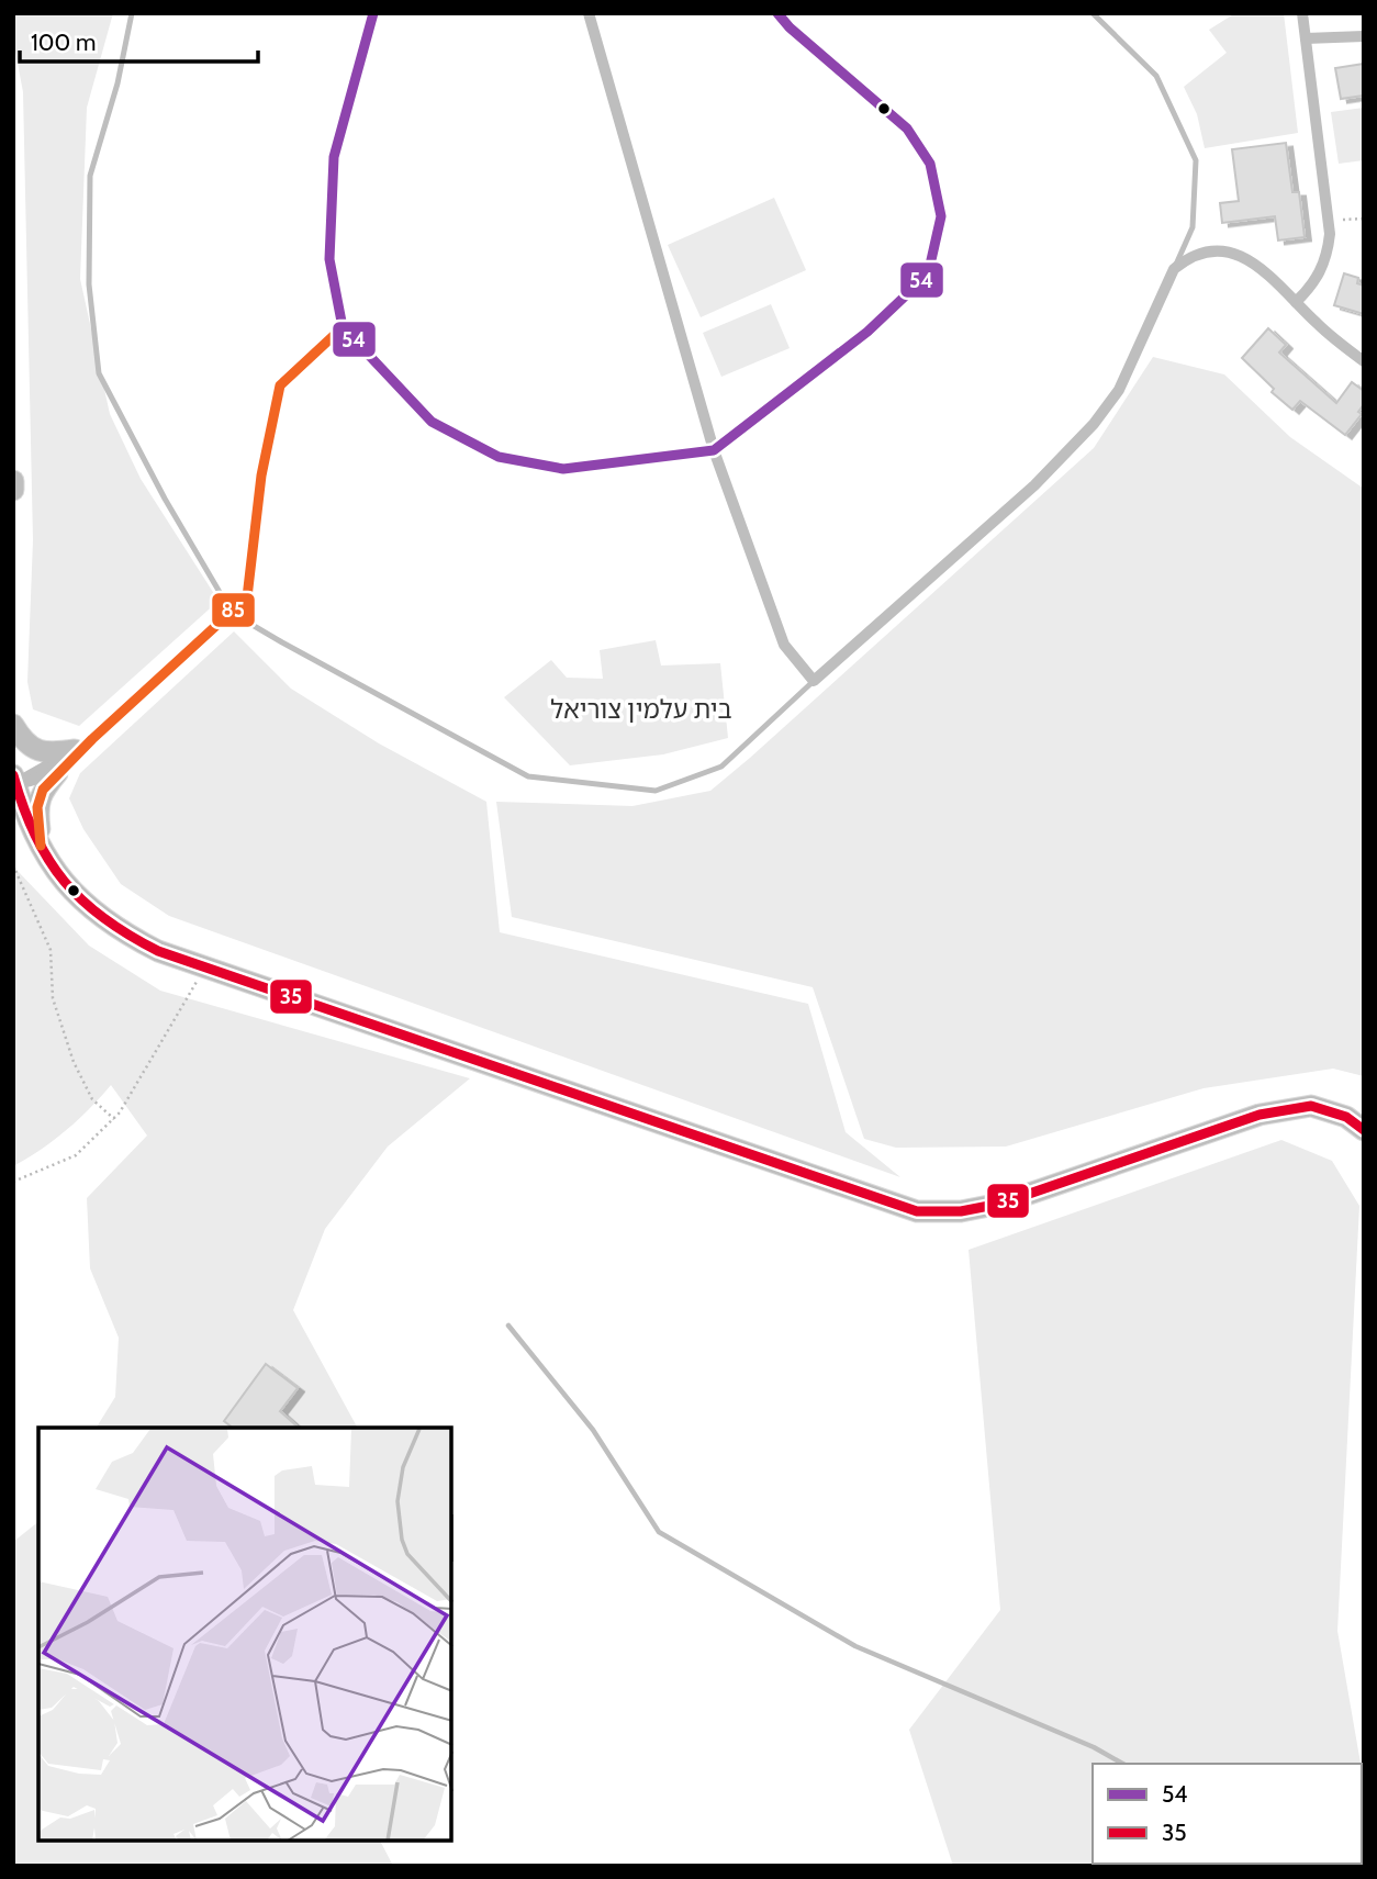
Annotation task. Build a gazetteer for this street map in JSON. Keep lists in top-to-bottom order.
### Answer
{
  "parks": ["בית עלמין צוריאל"],
  "lines": ["transit line 54", "transit line 85", "transit line 35"],
  "legend": ["54", "35"],
  "scale_bar": "100 m"
}
